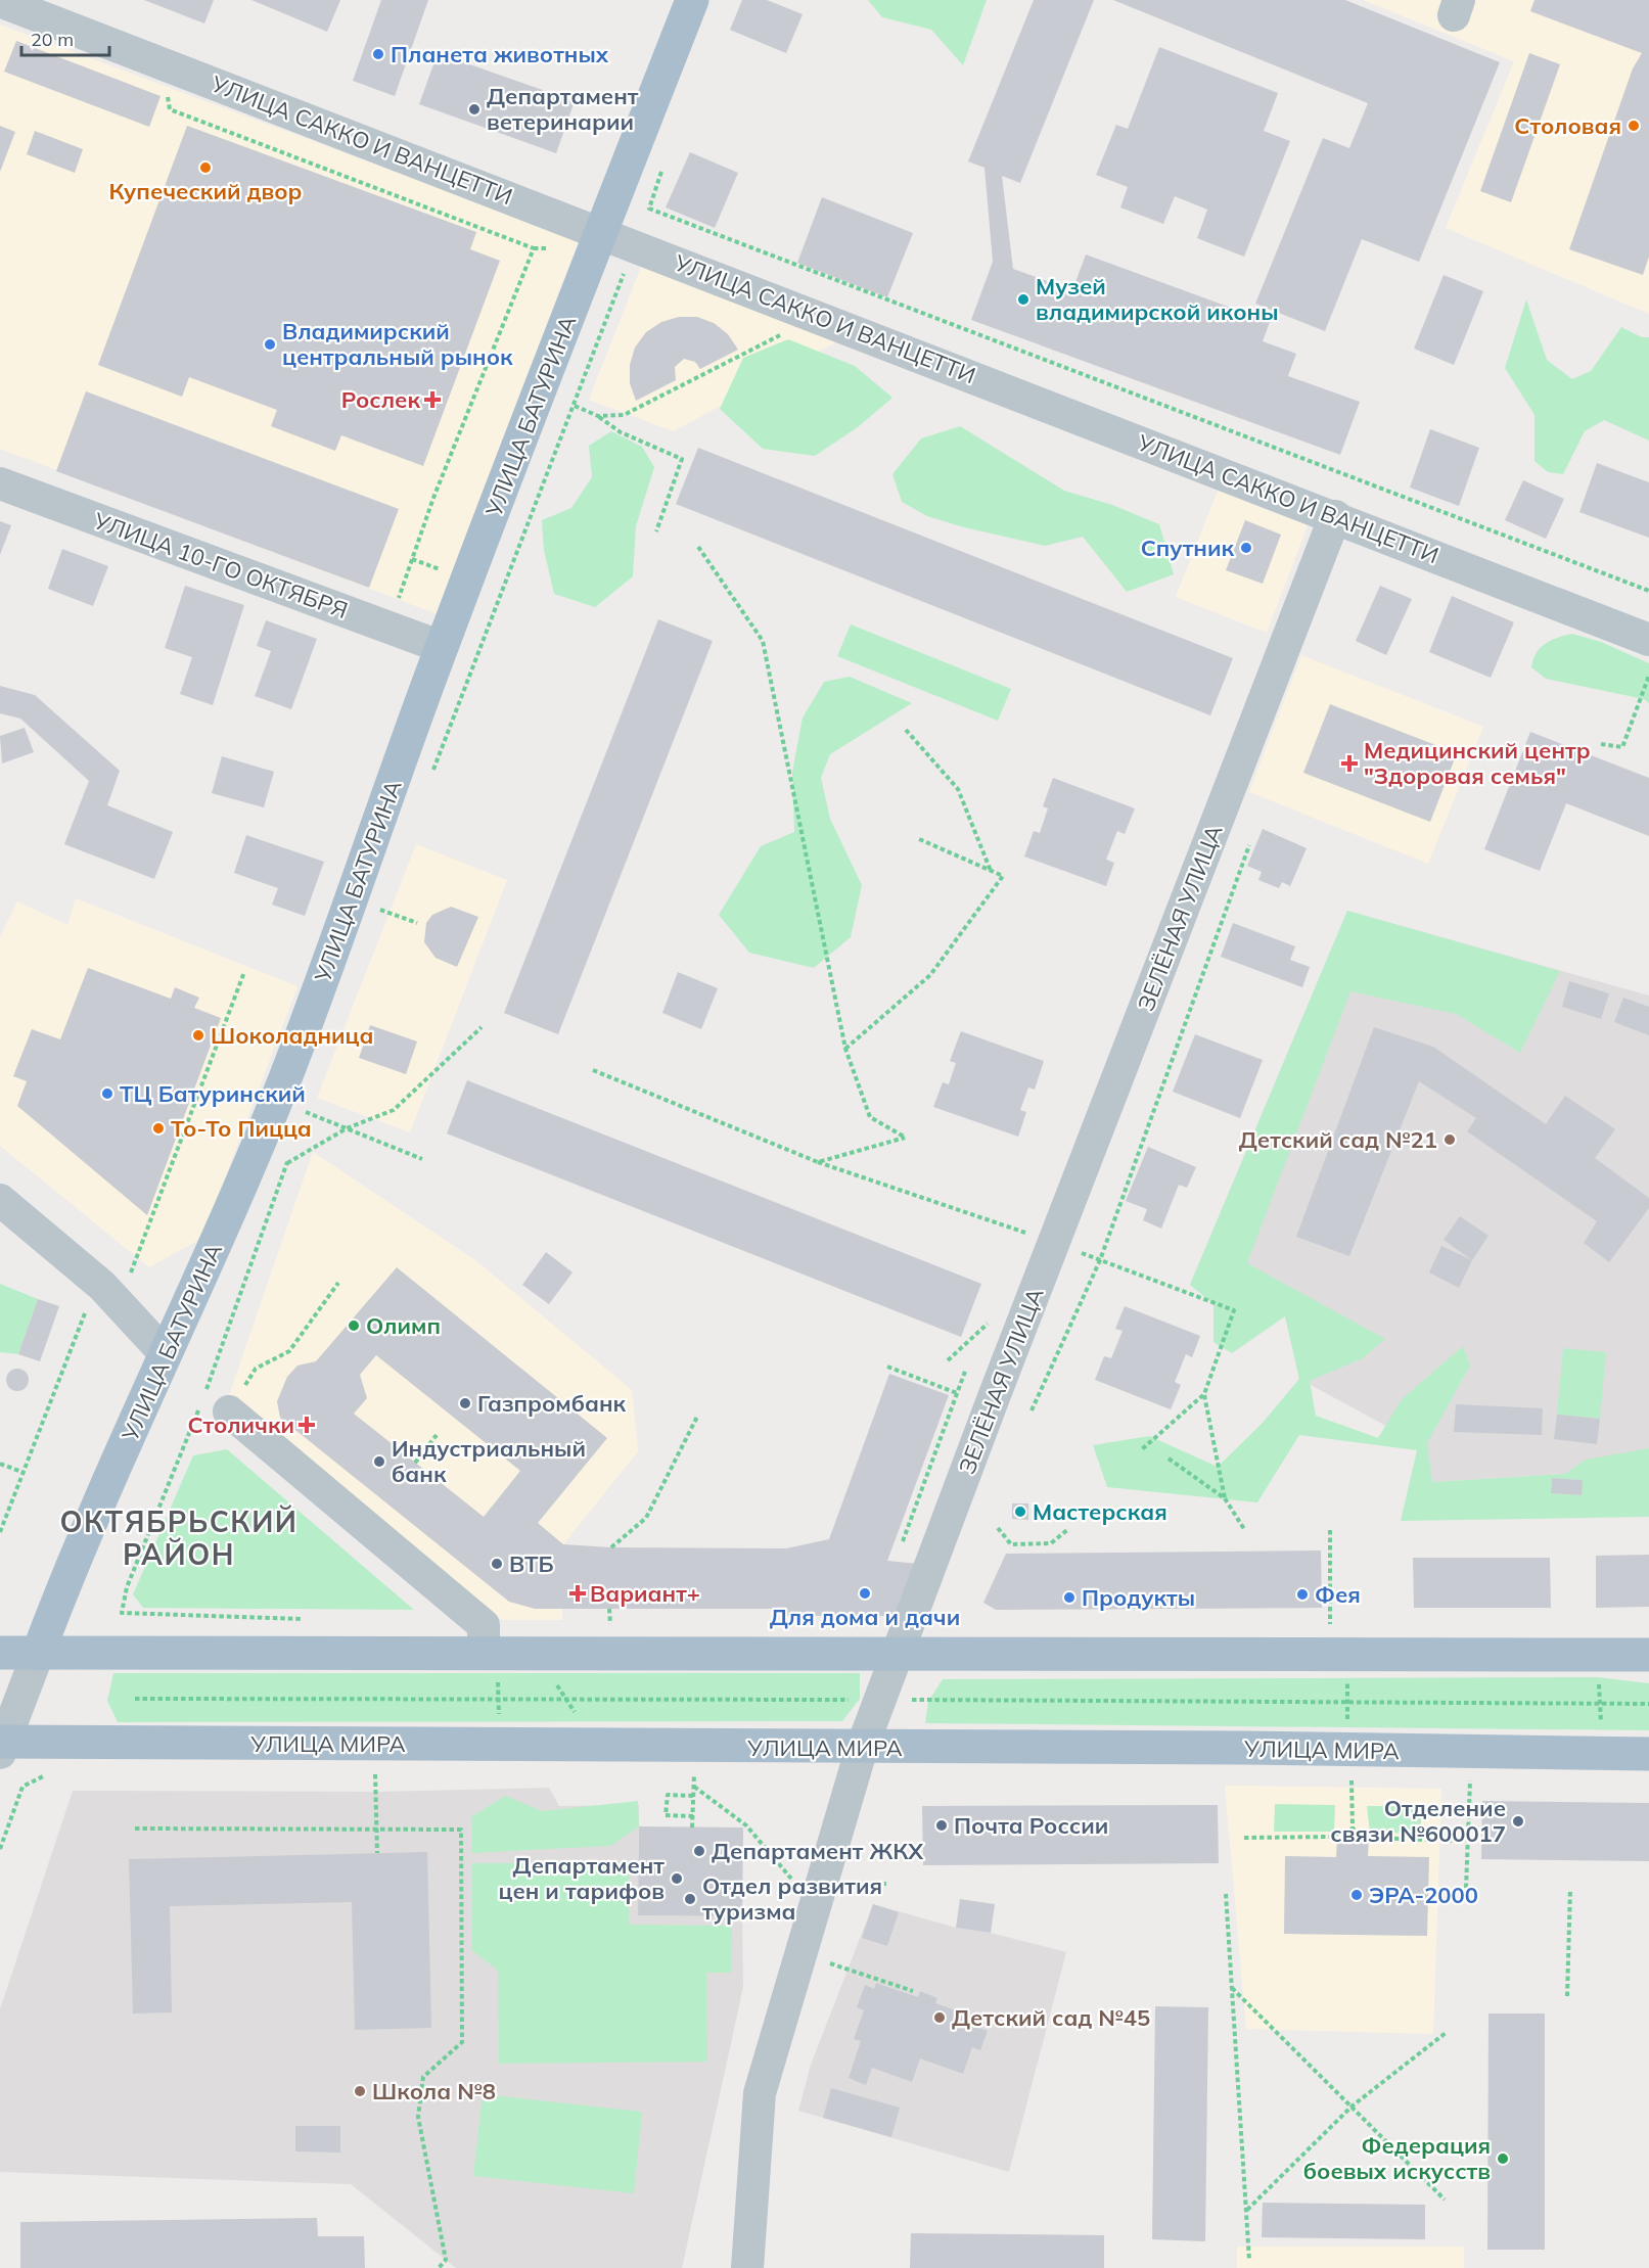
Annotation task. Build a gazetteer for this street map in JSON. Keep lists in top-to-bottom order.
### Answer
{
  "streets": {
    "main road": ["УЛИЦА БАТУРИНА", "УЛИЦА МИРА"],
    "street": ["УЛИЦА САККО И ВАНЦЕТТИ", "УЛИЦА 10-ГО ОКТЯБРЯ", "ЗЕЛЁНАЯ УЛИЦА"]
  },
  "crossings": [
    ["УЛИЦА САККО И ВАНЦЕТТИ", "УЛИЦА БАТУРИНА"],
    ["УЛИЦА САККО И ВАНЦЕТТИ", "ЗЕЛЁНАЯ УЛИЦА"],
    ["УЛИЦА БАТУРИНА", "УЛИЦА 10-ГО ОКТЯБРЯ"],
    ["УЛИЦА БАТУРИНА", "УЛИЦА МИРА"],
    ["ЗЕЛЁНАЯ УЛИЦА", "УЛИЦА МИРА"]
  ],
  "districts": ["ОКТЯБРЬСКИЙ РАЙОН"],
  "places": {
    "other": [
      "Планета животных",
      "Департамент ветеринарии",
      "Столовая",
      "Купеческий двор",
      "Музей владимирской иконы",
      "Владимирский центральный рынок",
      "Спутник",
      "Шоколадница",
      "ТЦ Батуринский",
      "То-То Пицца",
      "Детский сад №21",
      "Олимп",
      "Газпромбанк",
      "Индустриальный банк",
      "Мастерская",
      "ВТБ",
      "Для дома и дачи",
      "Фея",
      "Продукты",
      "Отделение связи №600017",
      "Почта России",
      "Департамент ЖКХ",
      "Департамент цен и тарифов",
      "ЭРА-2000",
      "Отдел развития туризма",
      "Детский сад №45",
      "Школа №8",
      "Федерация боевых искусств"
    ],
    "health": [
      "Рослек",
      "Медицинский центр \"Здоровая семья\"",
      "Столички",
      "Вариант+"
    ]
  },
  "scale_bar": "20 m"
}
